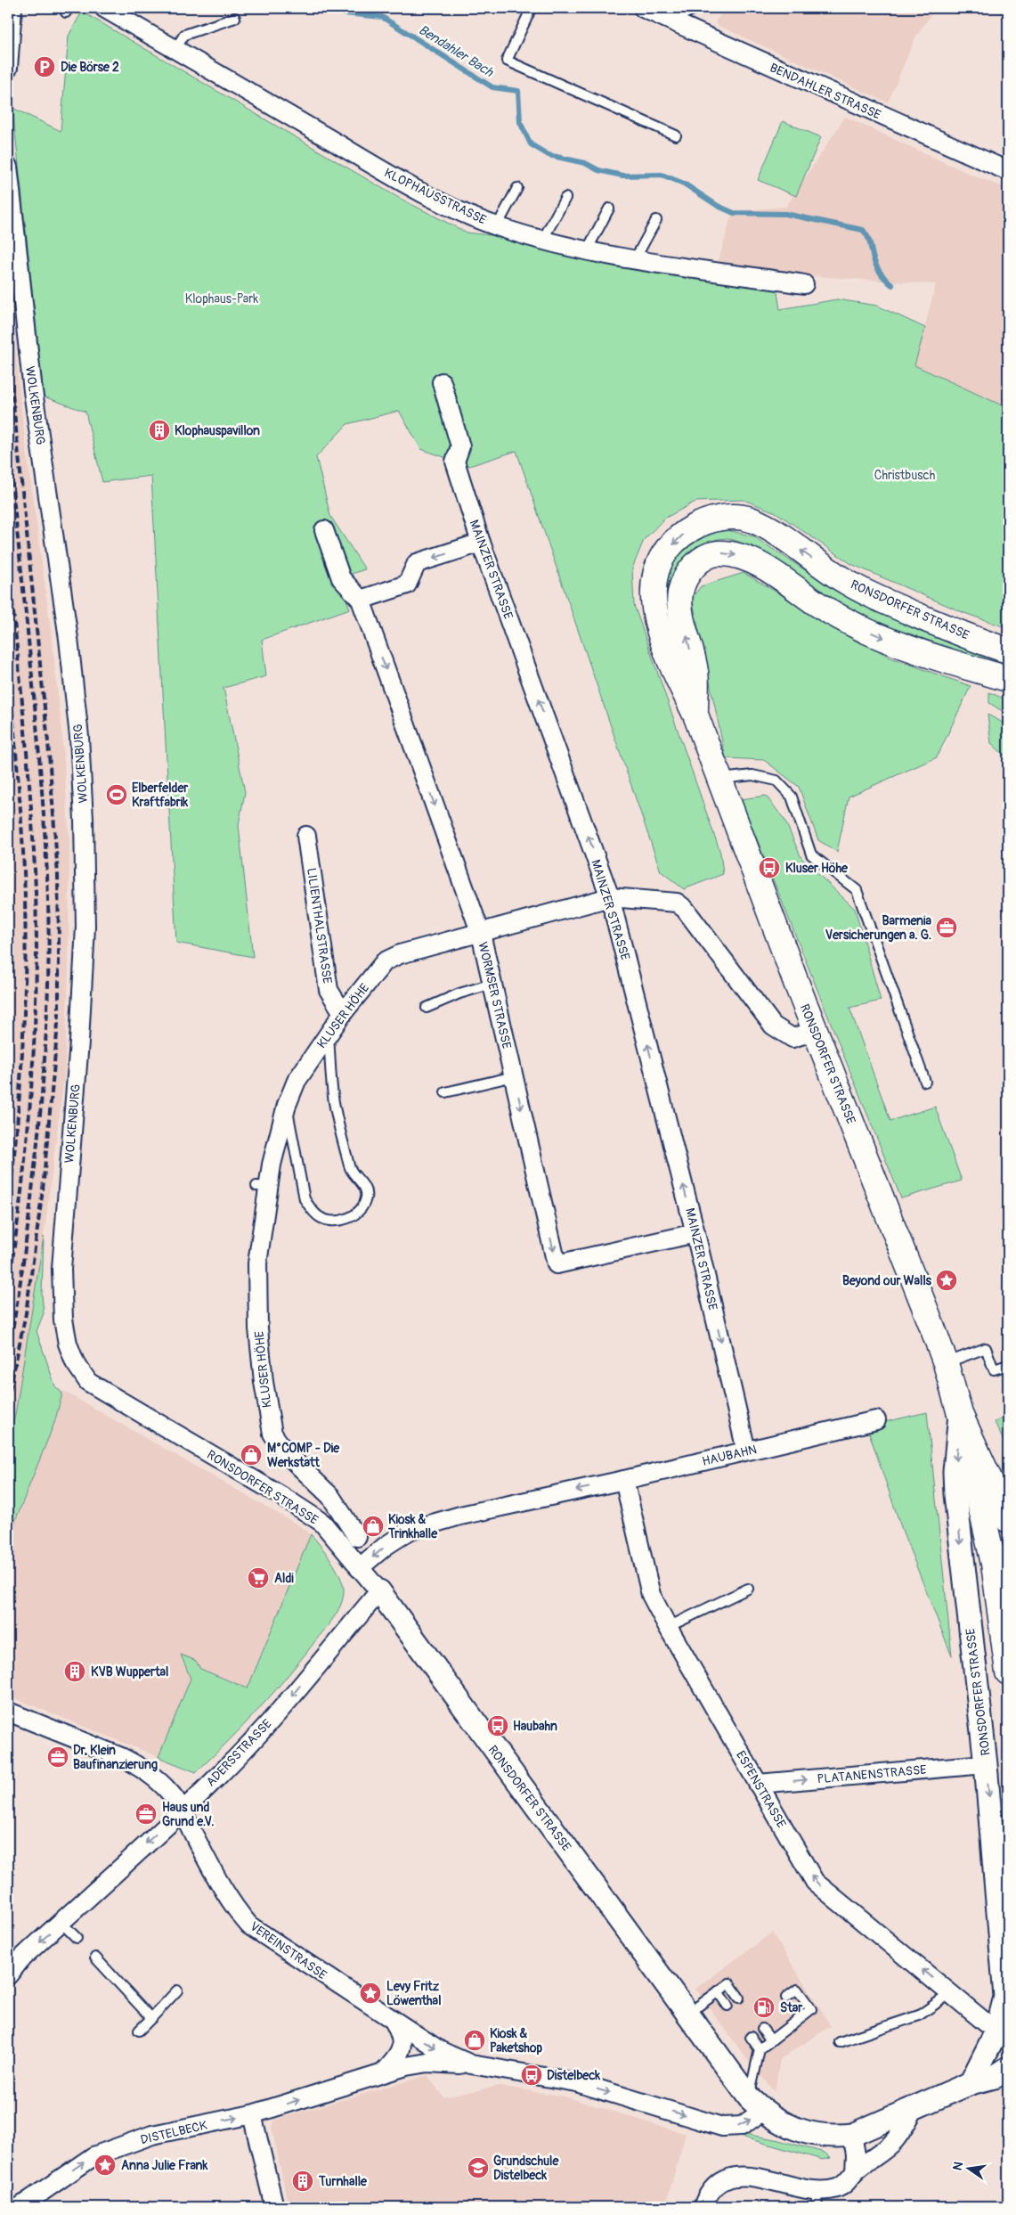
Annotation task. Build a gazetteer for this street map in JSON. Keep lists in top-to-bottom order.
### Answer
{
  "streets": {
    "main road": ["RONSDORFER STRASSE"],
    "street": [
      "BENDAHLER STRASSE",
      "KLOPHAUSSTRASSE",
      "WOLKENBURG",
      "MAINZER STRASSE",
      "LILIENTHALSTRASSE",
      "WORMSER STRASSE",
      "KLUSER HÖHE",
      "HAUBAHN",
      "ADERSSTRASSE",
      "PLATANENSTRASSE",
      "ESPENSTRASSE",
      "VEREINSTRASSE",
      "DISTELBECK"
    ]
  },
  "crossings": [
    ["WOLKENBURG", "RONSDORFER STRASSE"],
    ["MAINZER STRASSE", "WORMSER STRASSE"],
    ["MAINZER STRASSE", "KLUSER HÖHE"],
    ["MAINZER STRASSE", "HAUBAHN"],
    ["RONSDORFER STRASSE", "KLUSER HÖHE"],
    ["RONSDORFER STRASSE", "HAUBAHN"],
    ["RONSDORFER STRASSE", "ADERSSTRASSE"],
    ["RONSDORFER STRASSE", "PLATANENSTRASSE"],
    ["RONSDORFER STRASSE", "ESPENSTRASSE"],
    ["RONSDORFER STRASSE", "VEREINSTRASSE"],
    ["LILIENTHALSTRASSE", "KLUSER HÖHE"],
    ["WORMSER STRASSE", "KLUSER HÖHE"],
    ["HAUBAHN", "ESPENSTRASSE"],
    ["ADERSSTRASSE", "VEREINSTRASSE"],
    ["PLATANENSTRASSE", "ESPENSTRASSE"],
    ["VEREINSTRASSE", "DISTELBECK"]
  ],
  "one_way": [
    "WORMSER STRASSE",
    "HAUBAHN",
    "ADERSSTRASSE",
    "PLATANENSTRASSE",
    "ESPENSTRASSE",
    "VEREINSTRASSE",
    "DISTELBECK"
  ],
  "water": ["Bendahler Bach"],
  "parks": ["Klophaus-Park", "Christbusch"],
  "places": {
    "parking": ["Die Börse 2"],
    "building": ["Klophauspavillon", "KVB Wuppertal", "Turnhalle"],
    "sports": ["Elberfelder Kraftfabrik"],
    "bus stop": ["Kluser Höhe", "Haubahn", "Distelbeck"],
    "office": ["Barmenia Versicherungen a. G.", "Dr. Klein Baufinanzierung", "Haus und Grund e.V."],
    "place": ["Beyond our Walls", "Levy Fritz Löwenthal", "Anna Julie Frank"],
    "shop": ["M°COMP - Die Werkstatt", "Kiosk & Trinkhalle", "Kiosk & Paketshop"],
    "supermarket": ["Aldi"],
    "fuel station": ["Star"],
    "school or university": ["Grundschule Distelbeck"]
  },
  "north": "left"
}
